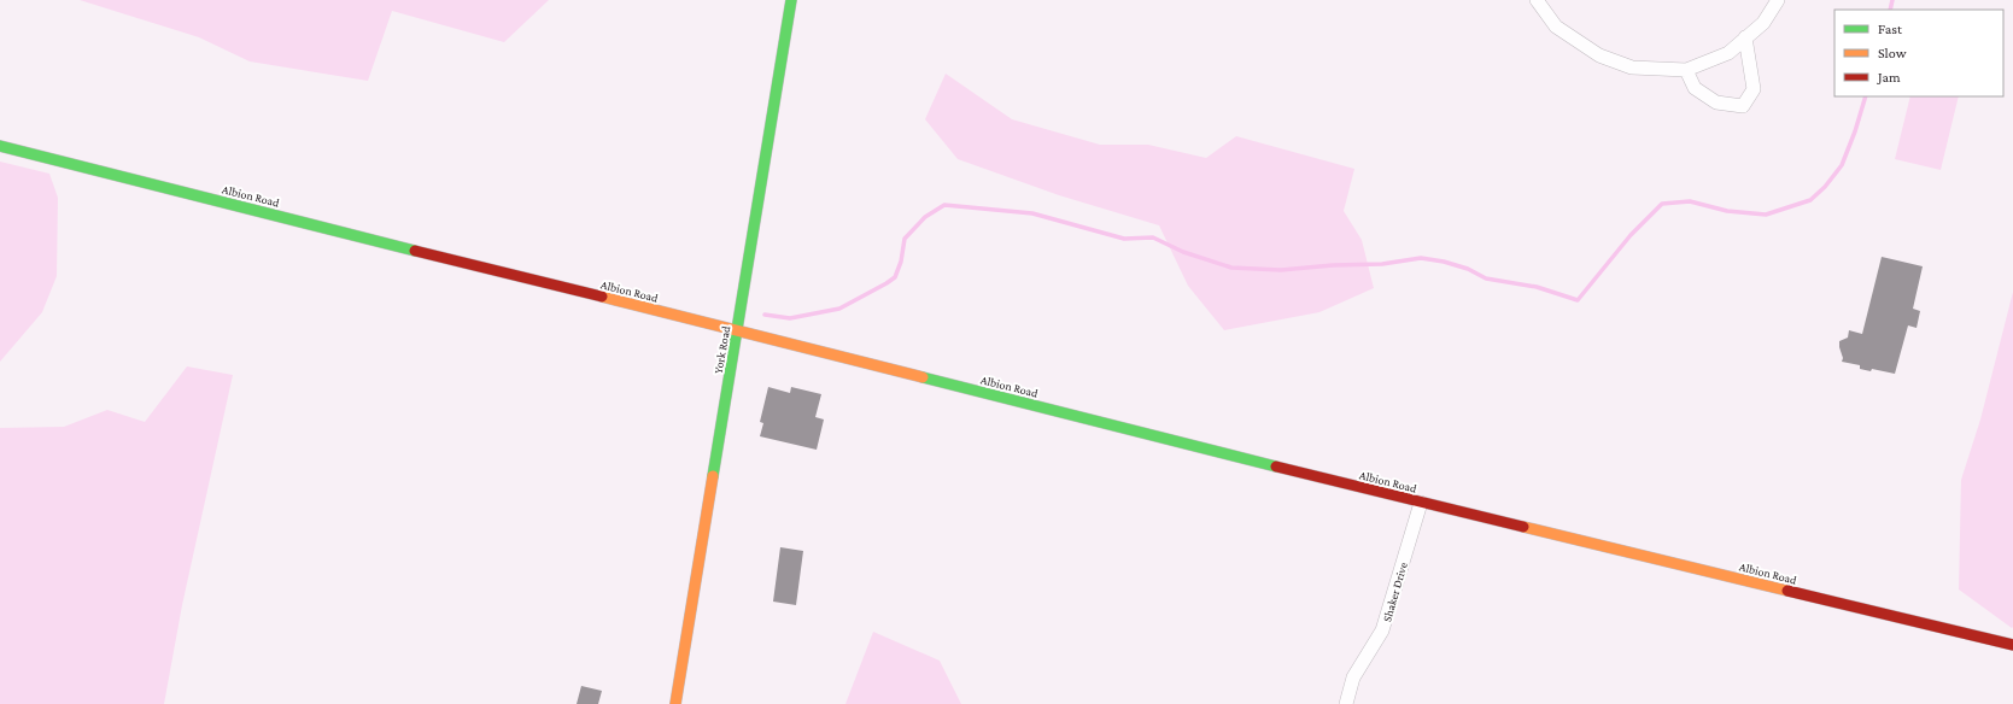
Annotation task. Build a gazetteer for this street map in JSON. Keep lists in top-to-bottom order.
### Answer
{
  "streets": {
    "street": ["Albion Road", "York Road", "Shaker Drive"]
  },
  "crossings": [
    ["Albion Road", "York Road"],
    ["Albion Road", "Shaker Drive"]
  ],
  "legend": ["Fast", "Slow", "Jam"]
}
